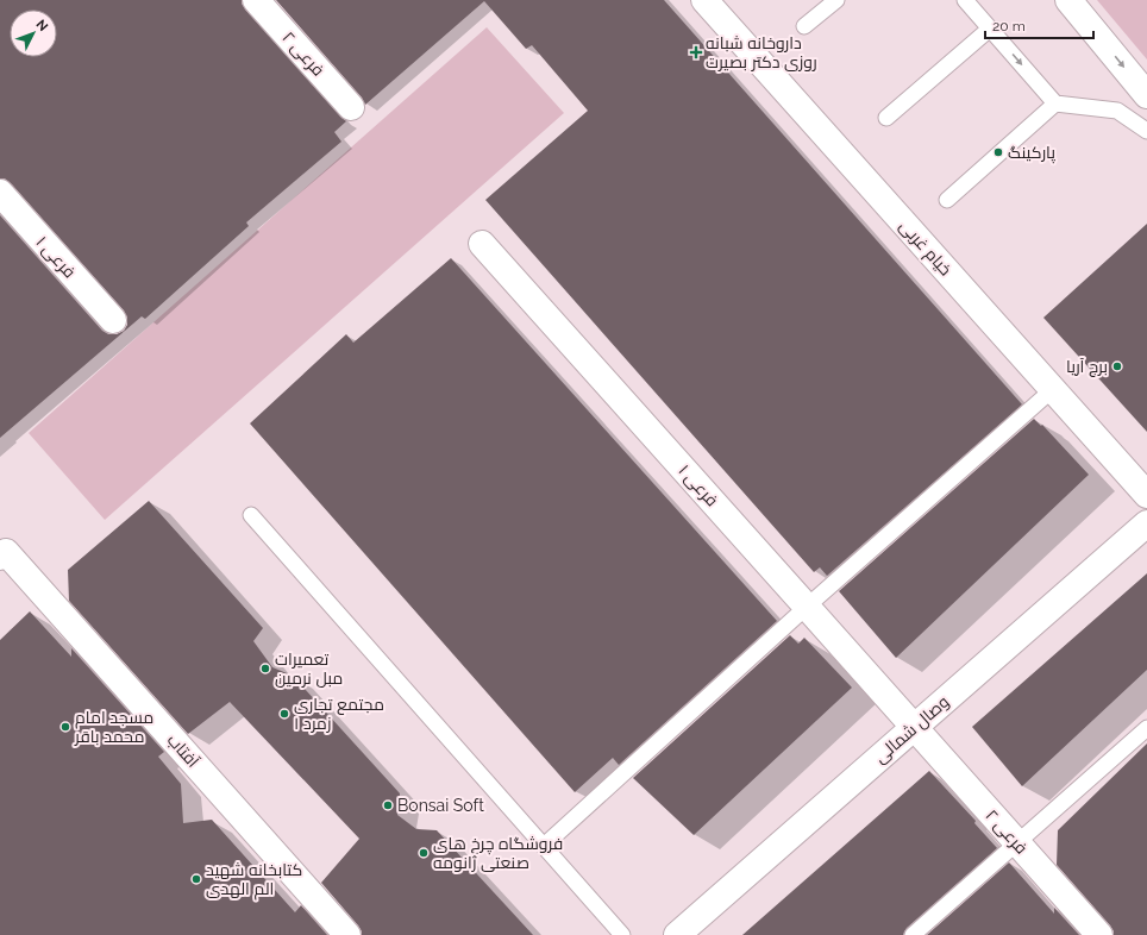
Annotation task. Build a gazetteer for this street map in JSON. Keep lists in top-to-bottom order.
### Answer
{
  "streets": {
    "street": [
      "فرعی ۲",
      "خیام غربی",
      "فرعی ۱",
      "وصال شمالی",
      "آفتاب"
    ]
  },
  "crossings": [
    ["فرعی ۲", "فرعی ۱"],
    ["فرعی ۲", "وصال شمالی"],
    ["فرعی ۱", "وصال شمالی"]
  ],
  "places": {
    "health": ["داروخانه شبانه روزی دکتر بصیرت"],
    "other": [
      "پارکینگ",
      "برج آریا",
      "تعمیرات مبل نرمین",
      "مجتمع تجاری زمرد ۱",
      "مسجد امام محمد باقر",
      "Bonsai Soft",
      "فروشگاه چرخ های صنعتی ژانومه",
      "کتابخانه شهید الم الهدی"
    ]
  },
  "scale_bar": "20 m",
  "north": "top right"
}
